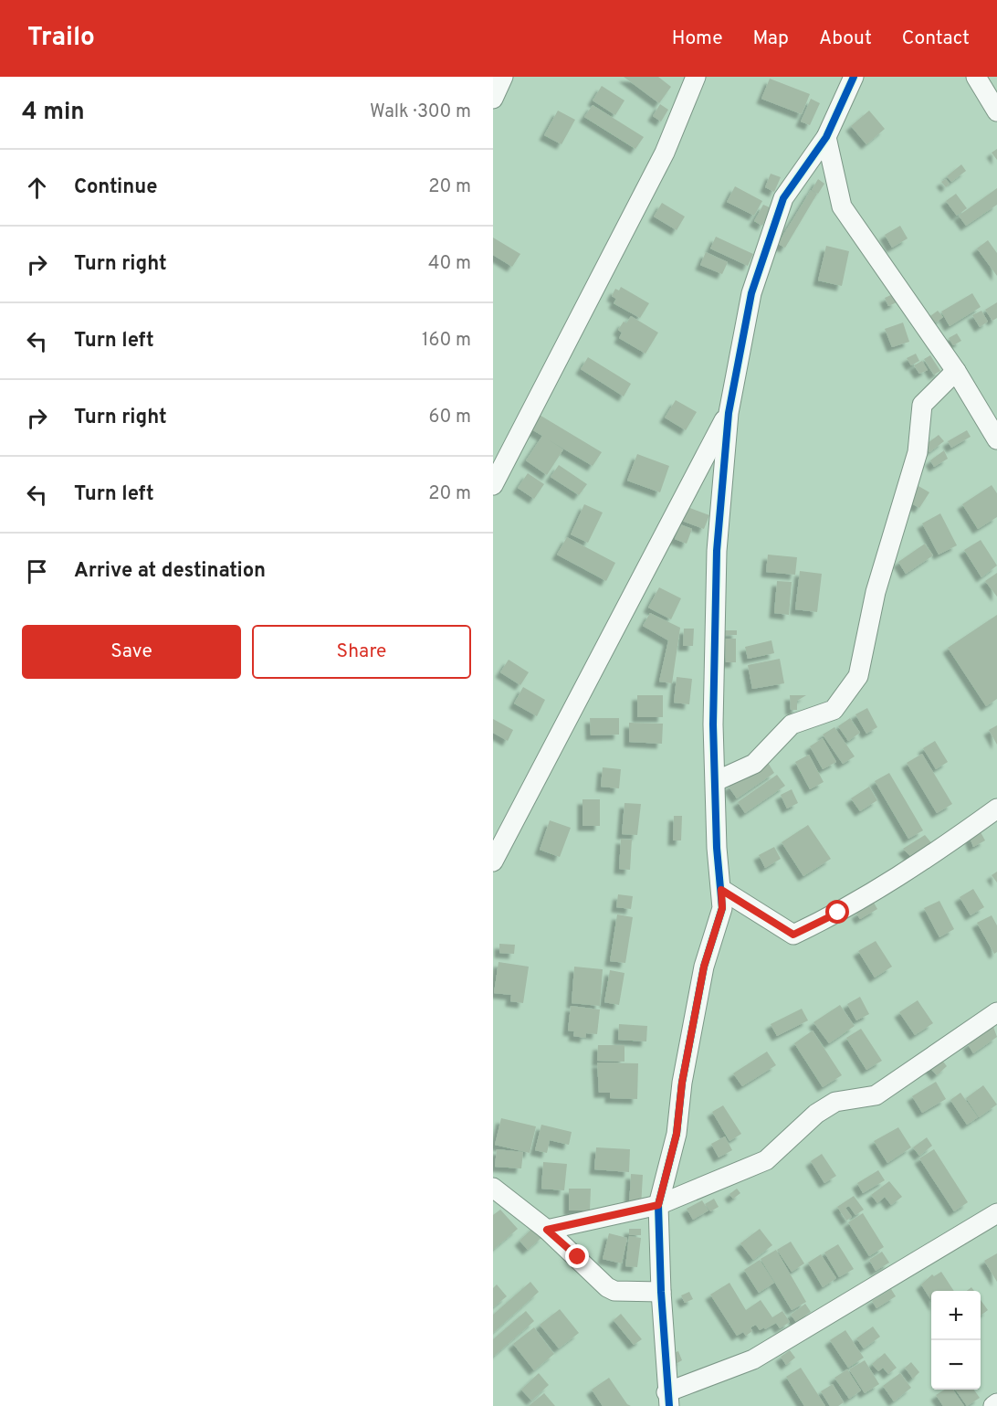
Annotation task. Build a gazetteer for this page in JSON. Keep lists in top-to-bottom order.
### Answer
{
  "page": {
    "header": "Trailo",
    "nav": [
      "Home",
      "Map",
      "About",
      "Contact"
    ],
    "heading": ["4 min", "Walk · 300 m"],
    "list": [
      ["Continue", "20 m"],
      ["Turn right", "40 m"],
      ["Turn left", "160 m"],
      ["Turn right", "60 m"],
      ["Turn left", "20 m"],
      "Arrive at destination"
    ],
    "buttons": ["Save", "Share"],
    "map_buttons": ["+", "−"]
  }
}
